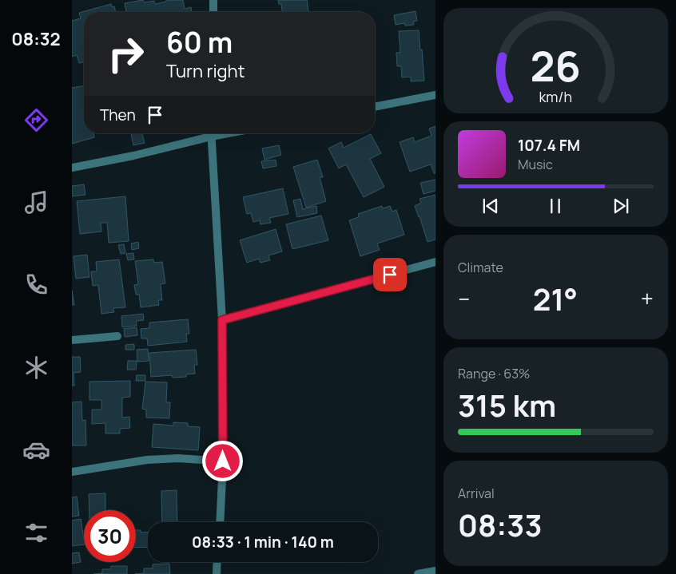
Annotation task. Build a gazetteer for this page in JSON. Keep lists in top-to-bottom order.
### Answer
{
  "page": {
    "tabs": "08:32",
    "turn": ["60 m", "Turn right"],
    "then": "Then",
    "song": ["107.4 FM", "Music"],
    "tile": [
      "Climate",
      ["Range · 63%", "315 km"],
      ["Arrival", "08:33"]
    ],
    "heat": ["−", "21°", "+"],
    "limit": "30",
    "trip": "08:33 · 1 min · 140 m",
    "gauge": ["26", "km/h"]
  }
}
